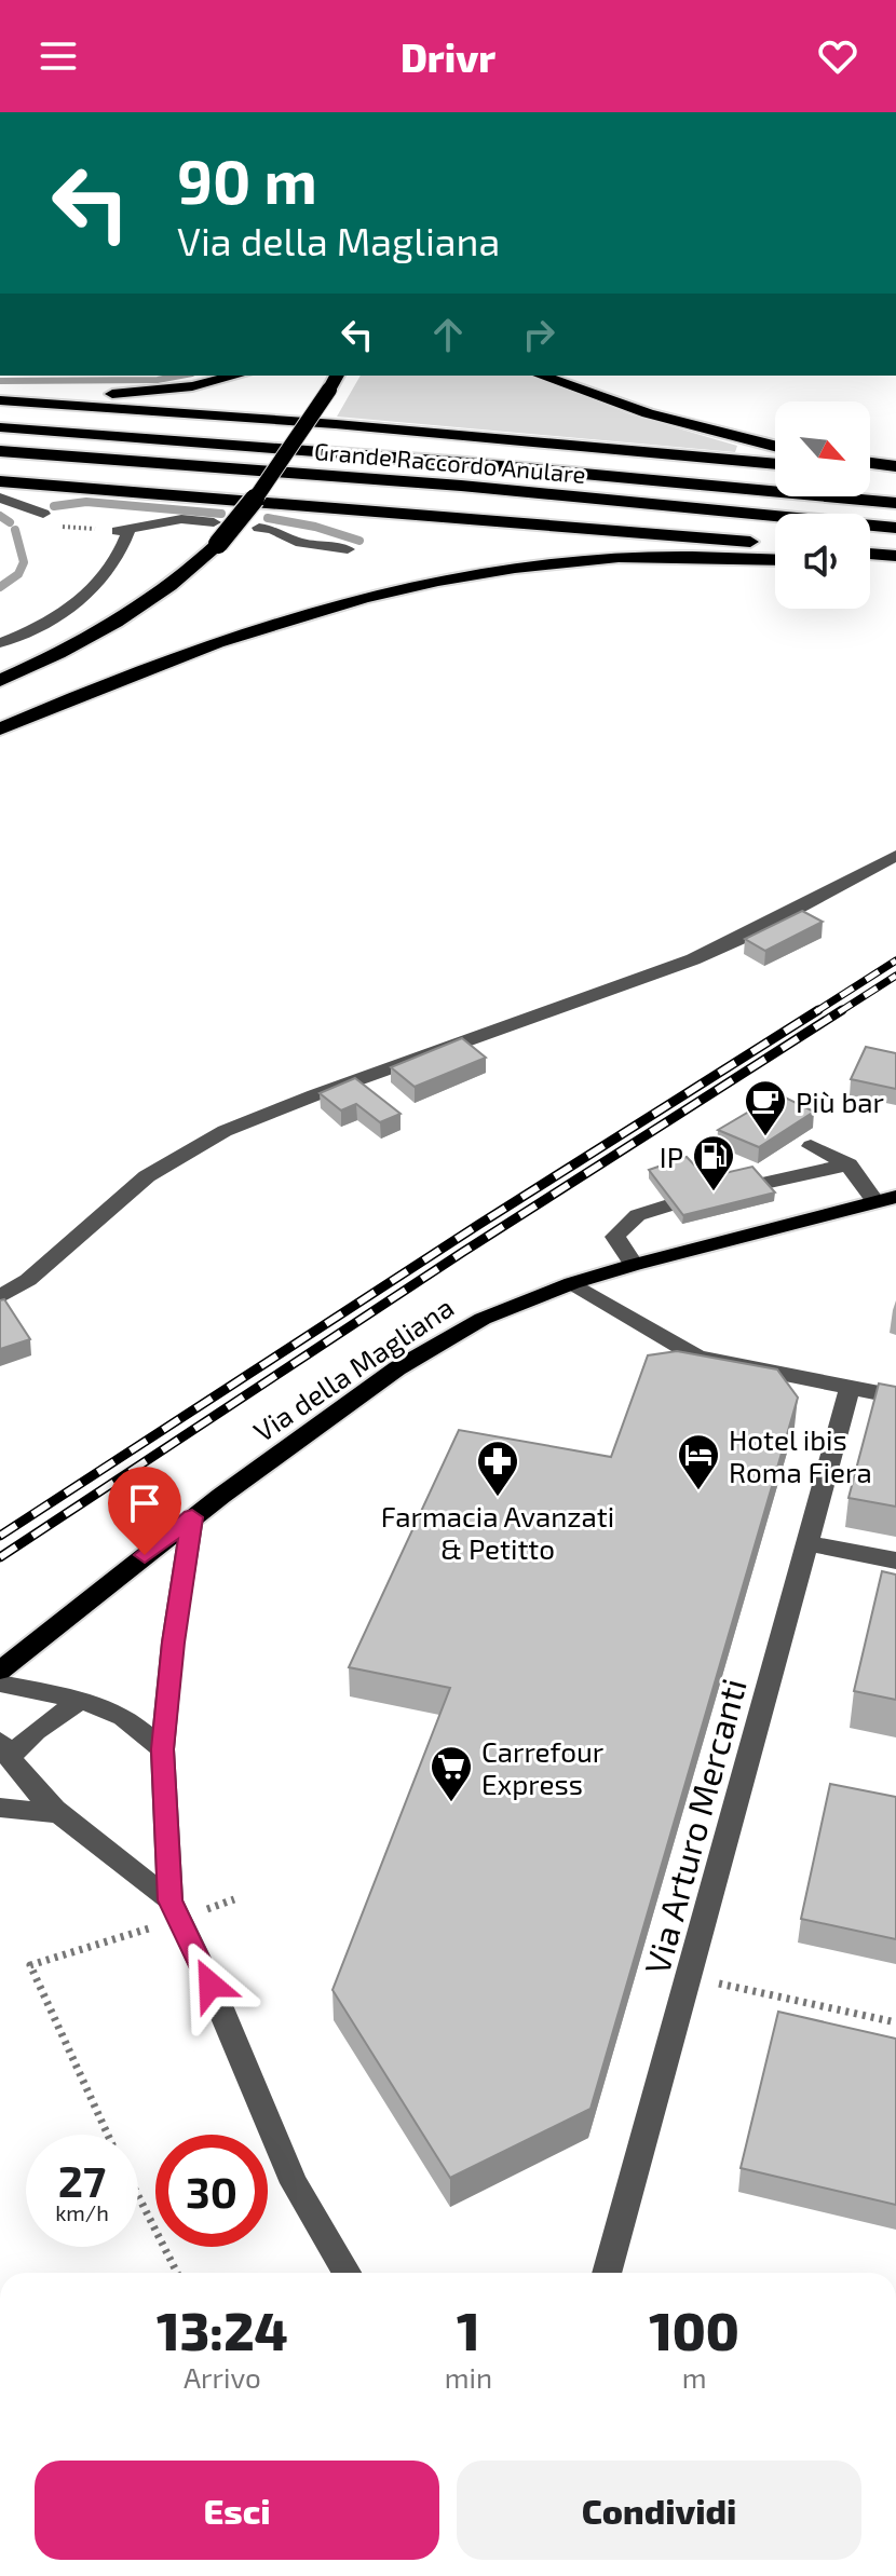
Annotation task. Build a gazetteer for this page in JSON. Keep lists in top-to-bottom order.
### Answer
{
  "streets": {
    "highway": ["Grande Raccordo Anulare"],
    "main road": ["Via della Magliana"],
    "street": ["Via Arturo Mercanti"]
  },
  "places": {
    "cafe": ["Più bar"],
    "fuel station": ["IP"],
    "hotel": ["Hotel ibis Roma Fiera"],
    "pharmacy": ["Farmacia Avanzati & Petitto"],
    "supermarket": ["Carrefour Express"]
  },
  "north": "bottom right",
  "page": {
    "header": "Drivr",
    "turn": ["90 m", "Via della Magliana"],
    "speed": "27 km/h",
    "limit": "30",
    "eta": [
      "13:24",
      "Arrivo",
      "1",
      "min",
      "100",
      "m"
    ],
    "buttons": ["Esci", "Condividi"]
  }
}
